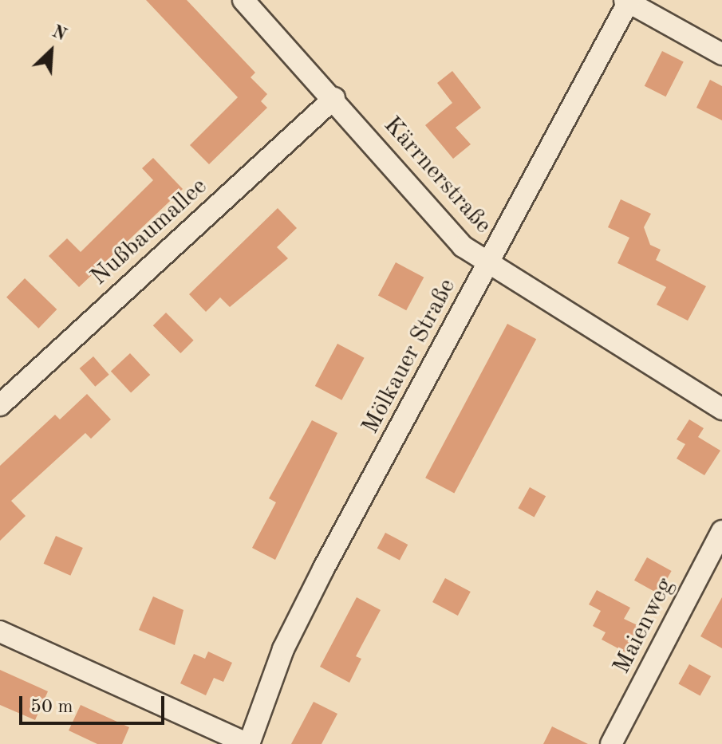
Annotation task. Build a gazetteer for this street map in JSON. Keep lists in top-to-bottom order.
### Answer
{
  "streets": {
    "street": [
      "Kärrnerstraße",
      "Nußbaumallee",
      "Mölkauer Straße",
      "Maienweg"
    ]
  },
  "crossings": [
    ["Kärrnerstraße", "Nußbaumallee"],
    ["Kärrnerstraße", "Mölkauer Straße"]
  ],
  "scale_bar": "50 m",
  "north": "top right"
}
